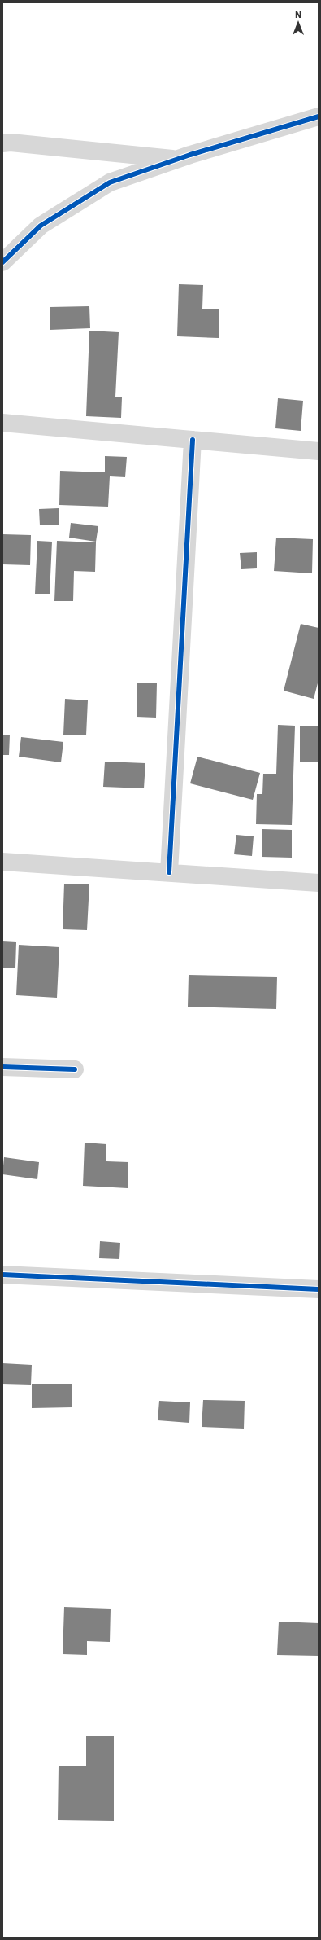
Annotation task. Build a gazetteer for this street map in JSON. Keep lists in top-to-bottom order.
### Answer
{
  "north": "top"
}
